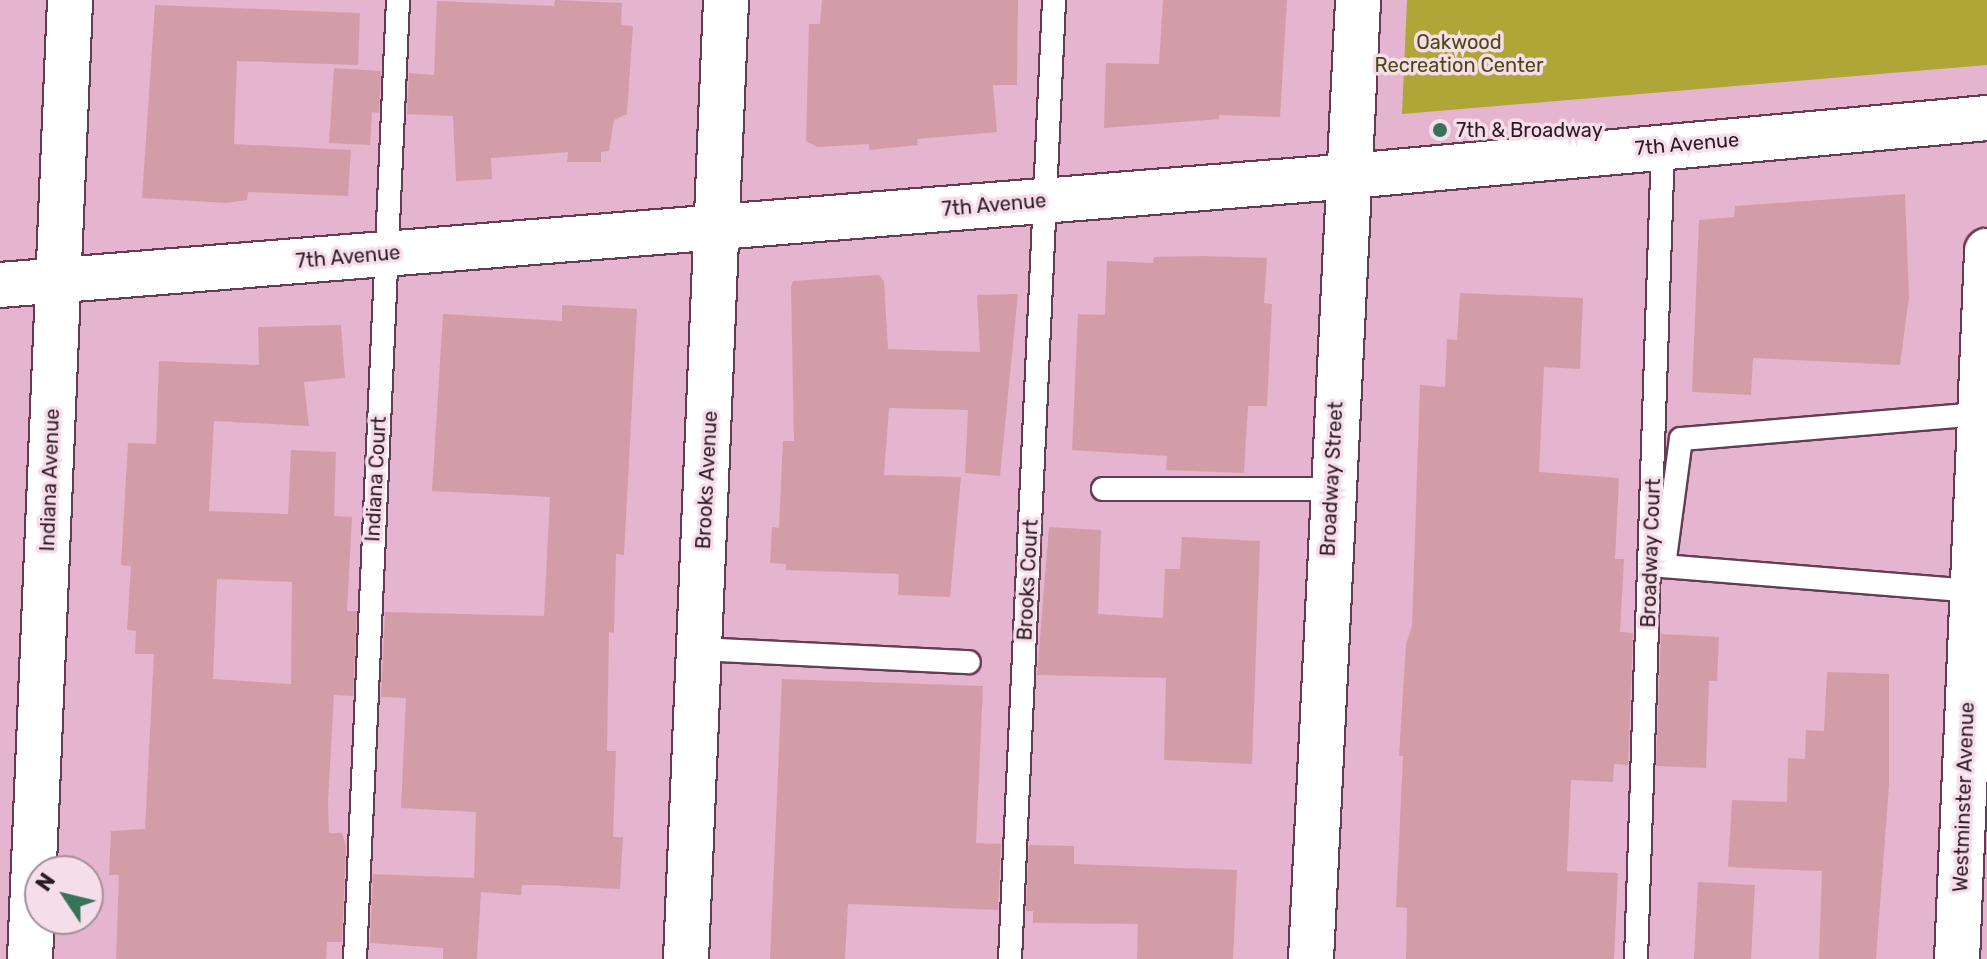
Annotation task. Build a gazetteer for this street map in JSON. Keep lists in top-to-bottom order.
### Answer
{
  "streets": {
    "street": [
      "7th Avenue",
      "Broadway Street",
      "Indiana Avenue",
      "Brooks Avenue",
      "Westminster Avenue"
    ],
    "lane": ["Indiana Court", "Broadway Court", "Brooks Court"]
  },
  "crossings": [
    ["7th Avenue", "Indiana Court"],
    ["7th Avenue", "Broadway Street"],
    ["7th Avenue", "Indiana Avenue"],
    ["7th Avenue", "Brooks Avenue"],
    ["7th Avenue", "Broadway Court"],
    ["7th Avenue", "Brooks Court"]
  ],
  "parks": ["Oakwood Recreation Center"],
  "places": ["7th & Broadway"],
  "north": "top left"
}
